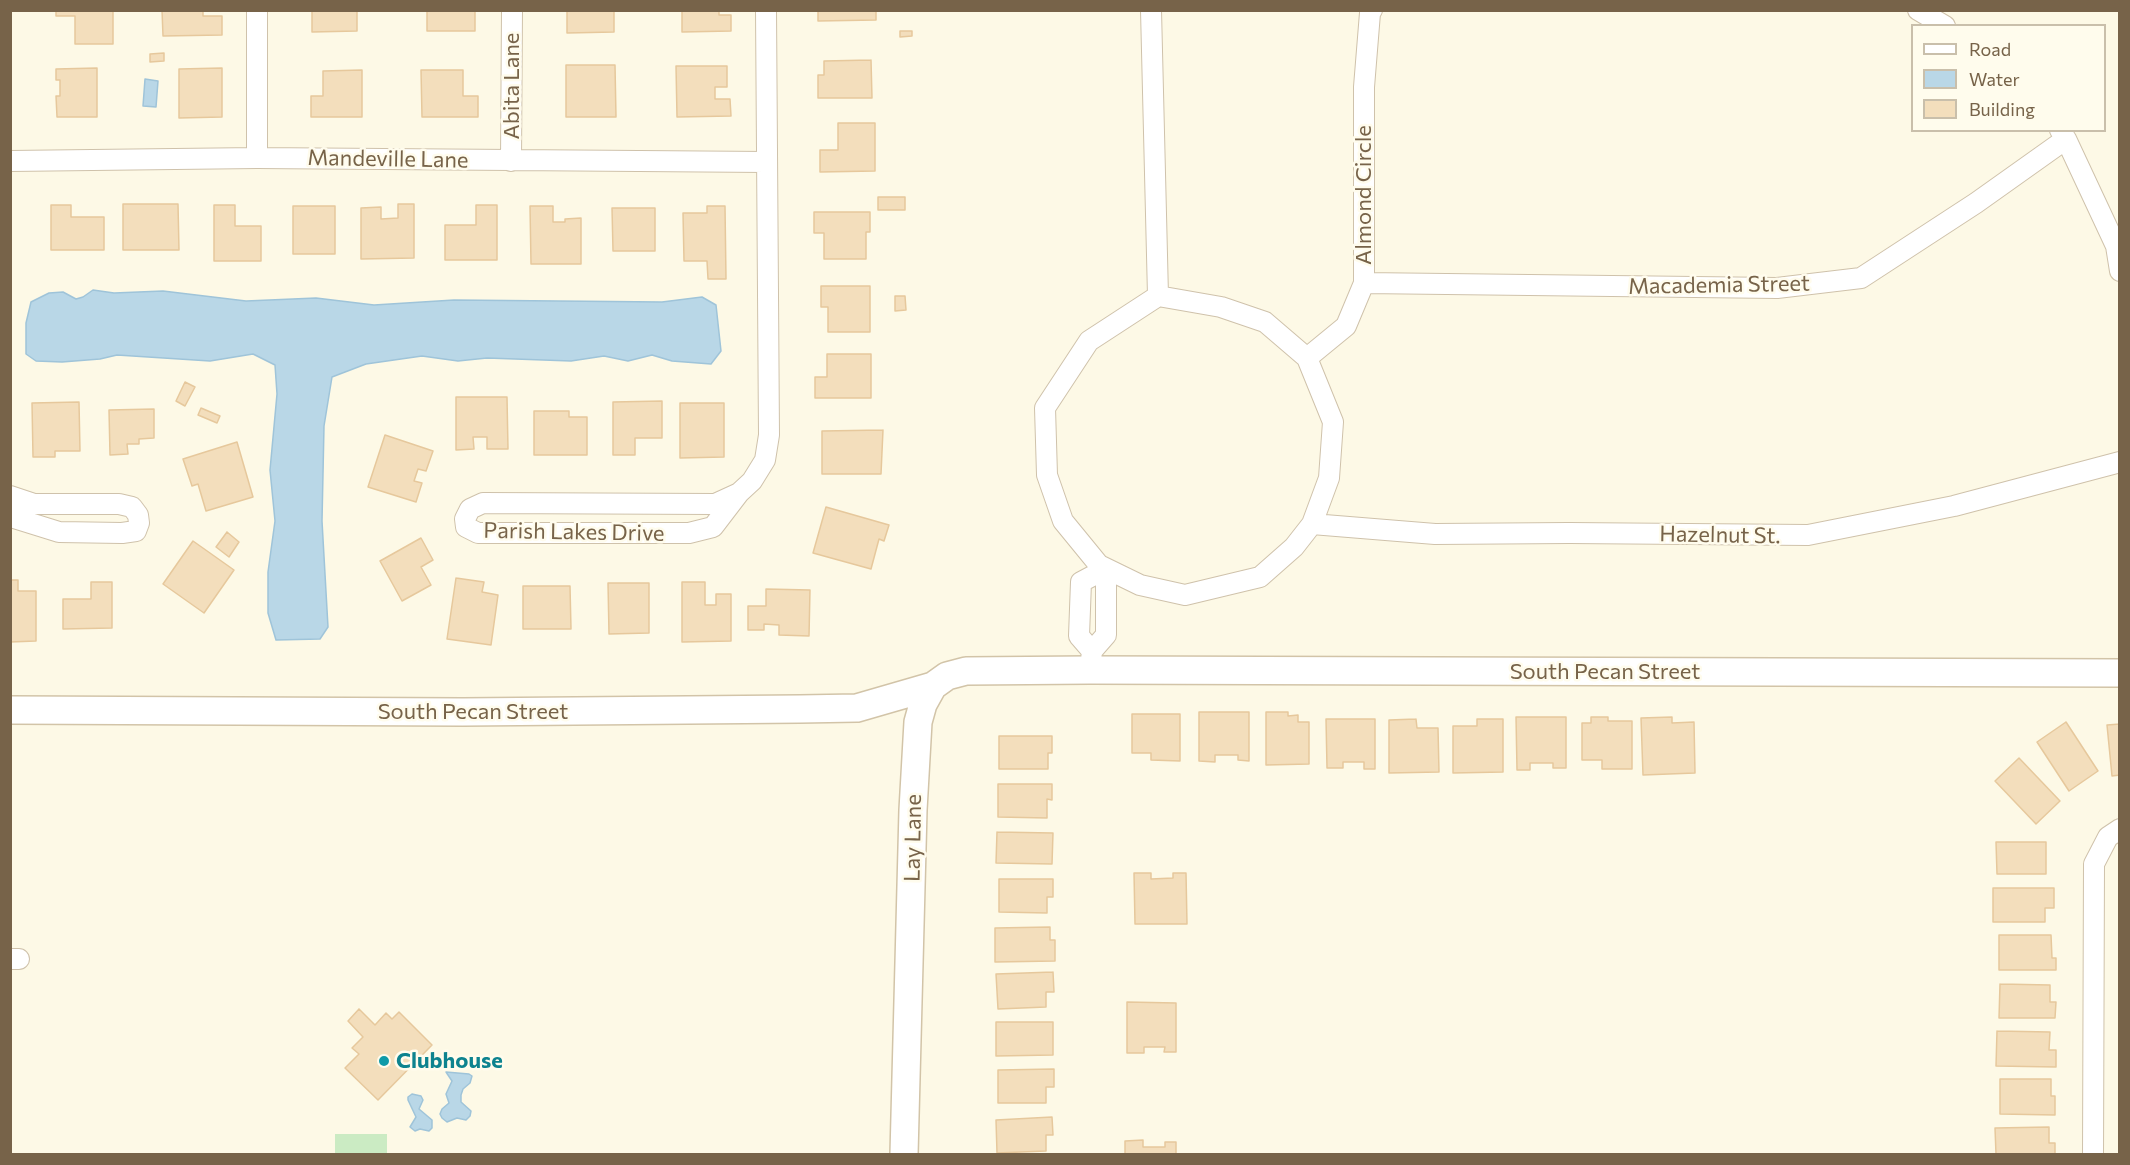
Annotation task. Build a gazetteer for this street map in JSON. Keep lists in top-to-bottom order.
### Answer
{
  "streets": {
    "street": [
      "Abita Lane",
      "Mandeville Lane",
      "Almond Circle",
      "Macademia Street",
      "Parish Lakes Drive",
      "Hazelnut St.",
      "South Pecan Street",
      "Lay Lane"
    ]
  },
  "crossings": [
    ["Abita Lane", "Mandeville Lane"],
    ["Mandeville Lane", "Parish Lakes Drive"],
    ["Almond Circle", "Macademia Street"],
    ["South Pecan Street", "Lay Lane"]
  ],
  "places": ["Clubhouse"],
  "legend": ["Road", "Water", "Building"]
}
